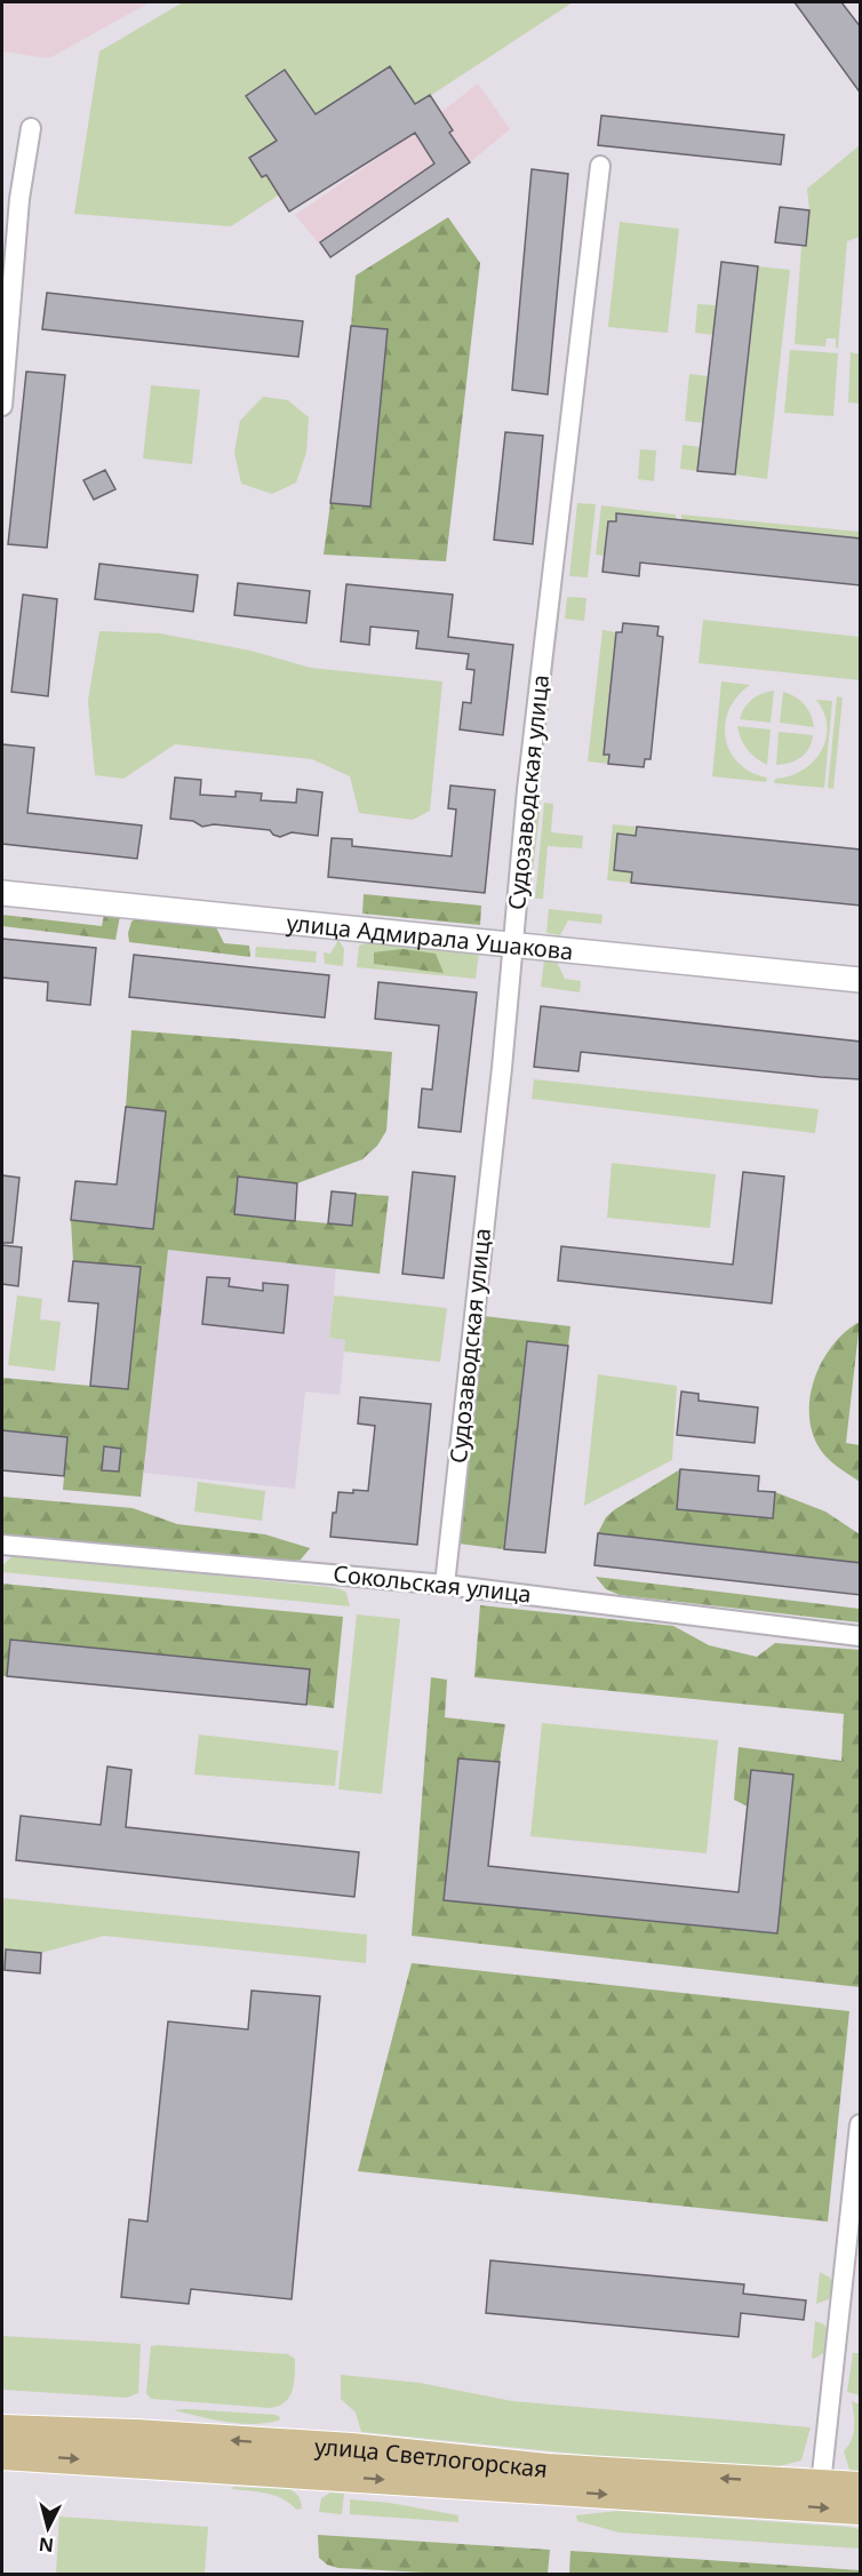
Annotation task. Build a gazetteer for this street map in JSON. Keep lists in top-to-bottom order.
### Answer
{
  "streets": {
    "main road": ["улица Светлогорская"],
    "street": ["Судозаводская улица", "улица Адмирала Ушакова", "Сокольская улица"]
  },
  "crossings": [
    ["Судозаводская улица", "улица Адмирала Ушакова"],
    ["Судозаводская улица", "Сокольская улица"]
  ],
  "north": "bottom"
}
